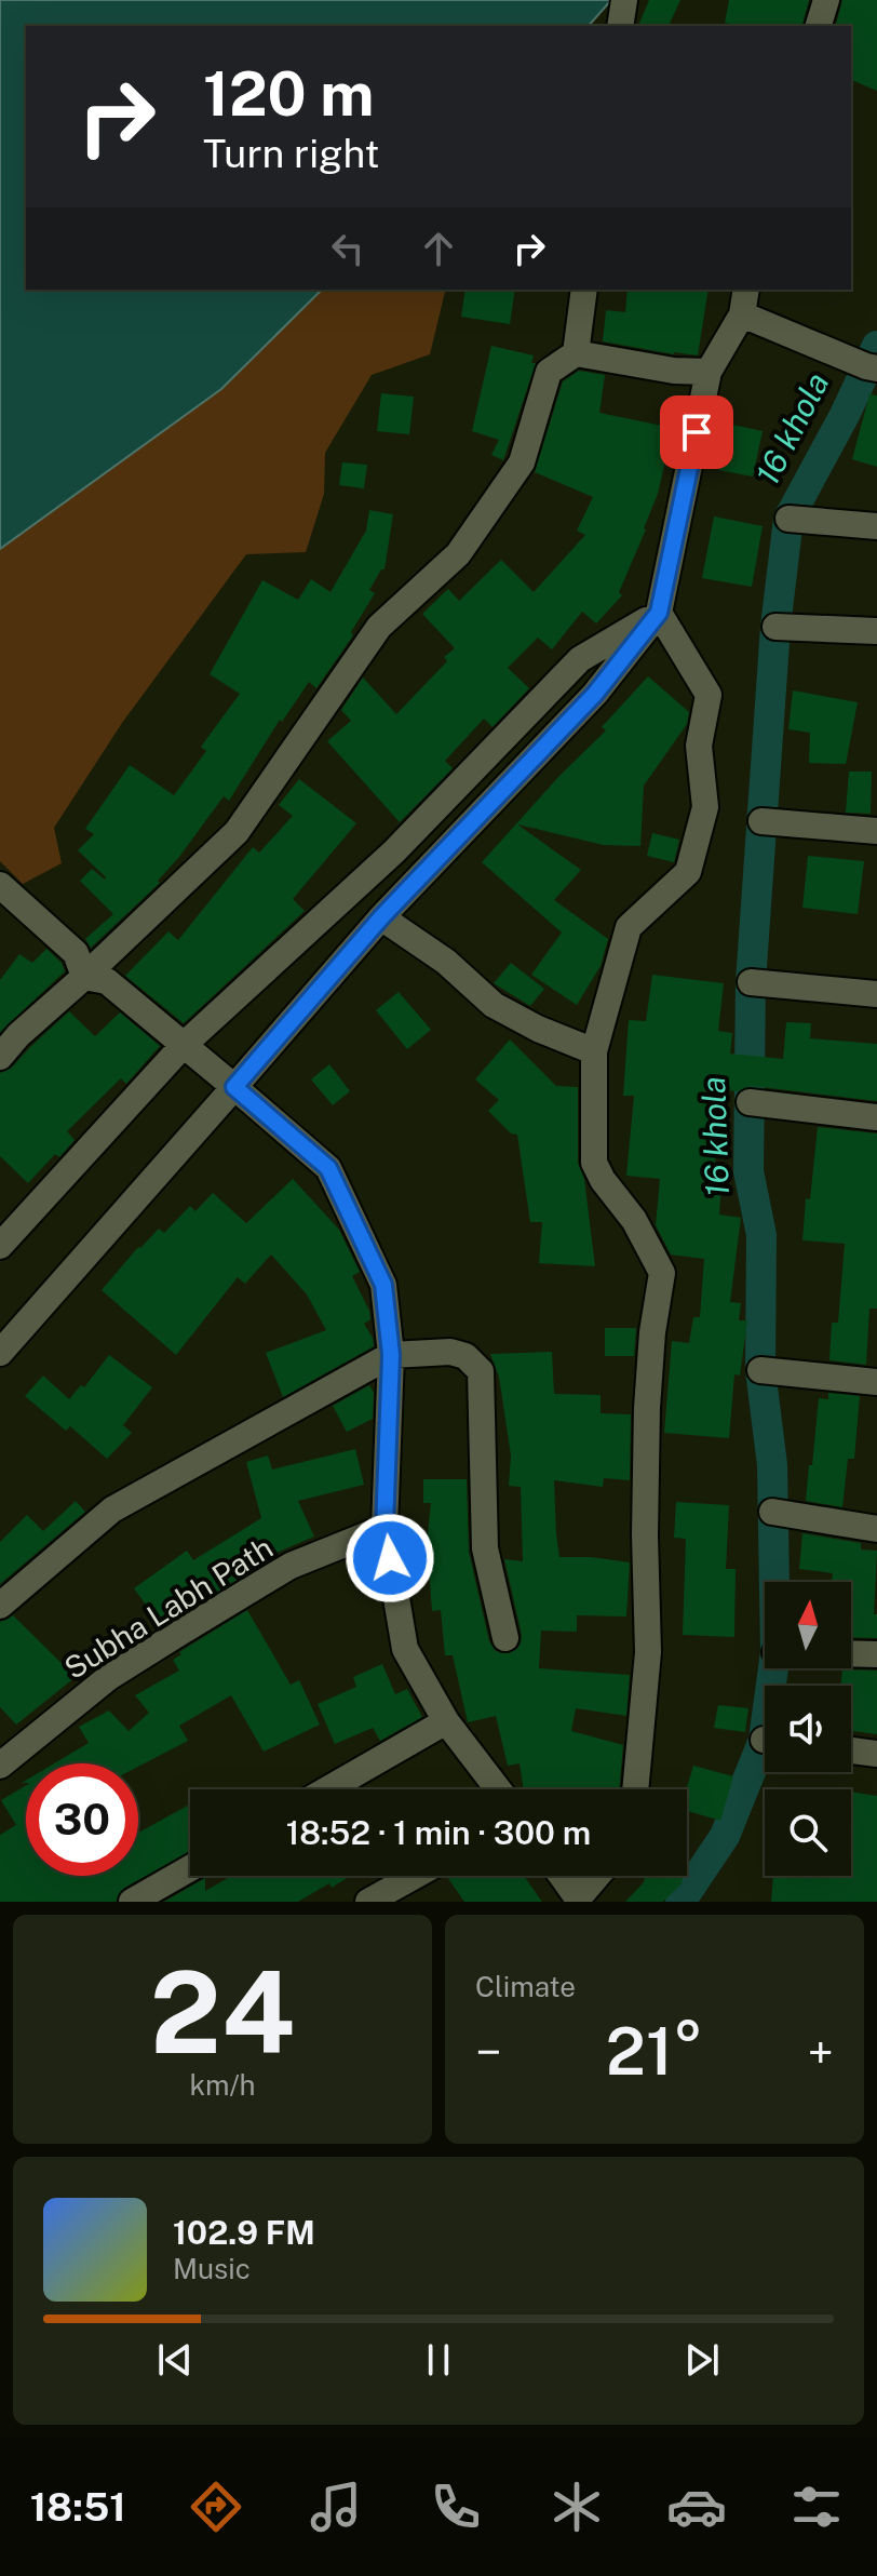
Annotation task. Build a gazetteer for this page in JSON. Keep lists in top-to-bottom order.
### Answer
{
  "streets": {
    "street": ["Subha Labh Path"]
  },
  "water": ["16 khola"],
  "north": "top",
  "page": {
    "turn": ["120 m", "Turn right"],
    "limit": "30",
    "trip": "18:52 · 1 min · 300 m",
    "tile": [
      ["24", "km/h"],
      "Climate"
    ],
    "heat": ["−", "21°", "+"],
    "song": ["102.9 FM", "Music"],
    "tabs": "18:51"
  }
}
